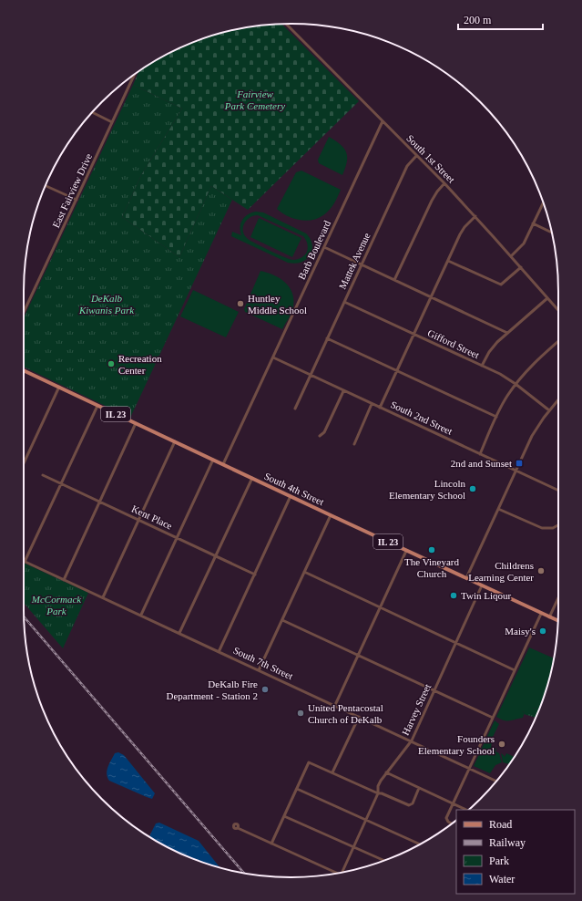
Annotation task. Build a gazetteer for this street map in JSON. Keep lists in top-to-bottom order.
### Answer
{
  "streets": {
    "main road": ["IL 23", "South 4th Street"],
    "street": [
      "South 1st Street",
      "East Fairview Drive",
      "Barb Boulevard",
      "Mattek Avenue",
      "Gifford Street",
      "South 2nd Street",
      "Kent Place",
      "South 7th Street",
      "Harvey Street"
    ]
  },
  "crossings": [
    ["South 1st Street", "Barb Boulevard"],
    ["South 1st Street", "Mattek Avenue"],
    ["Barb Boulevard", "South 2nd Street"],
    ["Barb Boulevard", "South 4th Street"],
    ["Mattek Avenue", "Gifford Street"],
    ["Mattek Avenue", "South 2nd Street"],
    ["South 4th Street", "Harvey Street"],
    ["South 7th Street", "Harvey Street"]
  ],
  "parks": ["Fairview Park Cemetery", "DeKalb Kiwanis Park", "McCormack Park"],
  "places": {
    "other": [
      "Huntley Middle School",
      "Recreation Center",
      "Lincoln Elementary School",
      "The Vineyard Church",
      "Childrens Learning Center",
      "Twin Liqour",
      "Maisy's",
      "DeKalb Fire Department - Station 2",
      "United Pentacostal Church of DeKalb",
      "Founders Elementary School"
    ],
    "transit": ["2nd and Sunset"]
  },
  "legend": [
    "Road",
    "Railway",
    "Park",
    "Water"
  ],
  "scale_bar": "200 m"
}
